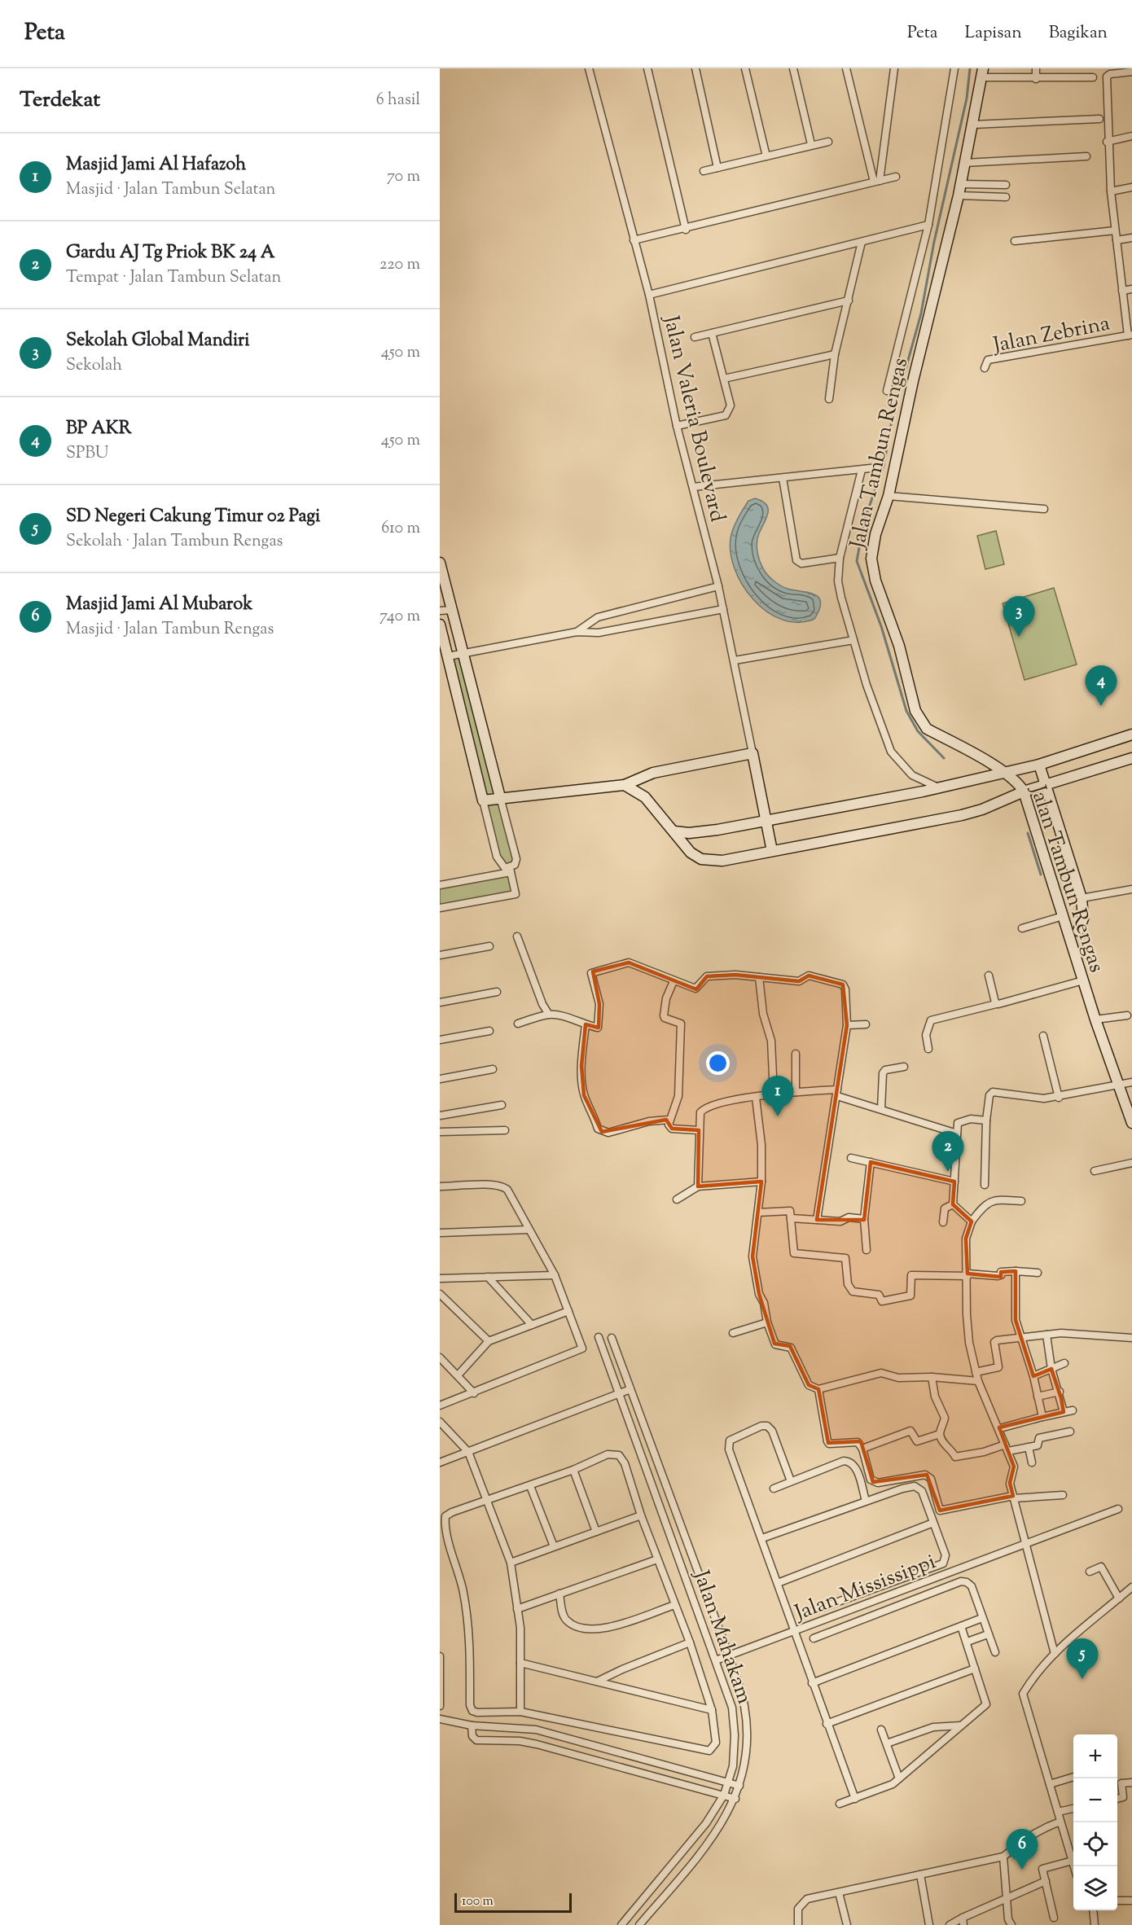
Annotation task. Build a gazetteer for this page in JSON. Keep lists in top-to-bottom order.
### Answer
{
  "streets": {
    "street": [
      "Jalan Zebrina",
      "Jalan Valeria Boulevard",
      "Jalan Tambun Rengas",
      "Jalan Mississippi",
      "Jalan Mahakam"
    ]
  },
  "crossings": [
    ["Jalan Mississippi", "Jalan Mahakam"]
  ],
  "scale_bar": "100 m",
  "page": {
    "header": "Peta",
    "nav": ["Peta", "Lapisan", "Bagikan"],
    "heading": ["Terdekat", "6 hasil"],
    "list": [
      {
        "mark": "1",
        "name": "Masjid Jami Al Hafazoh",
        "note": "Masjid · Jalan Tambun Selatan",
        "value": "70 m"
      },
      {
        "mark": "2",
        "name": "Gardu AJ Tg Priok BK 24 A",
        "note": "Tempat · Jalan Tambun Selatan",
        "value": "220 m"
      },
      {
        "mark": "3",
        "name": "Sekolah Global Mandiri",
        "note": "Sekolah",
        "value": "450 m"
      },
      {
        "mark": "4",
        "name": "BP AKR",
        "note": "SPBU",
        "value": "450 m"
      },
      {
        "mark": "5",
        "name": "SD Negeri Cakung Timur 02 Pagi",
        "note": "Sekolah · Jalan Tambun Rengas",
        "value": "610 m"
      },
      {
        "mark": "6",
        "name": "Masjid Jami Al Mubarok",
        "note": "Masjid · Jalan Tambun Rengas",
        "value": "740 m"
      }
    ],
    "pins": [
      "3",
      "4",
      "1",
      "2",
      "5",
      "6"
    ],
    "map_buttons": ["+", "−"],
    "scale": "100 m"
  }
}
